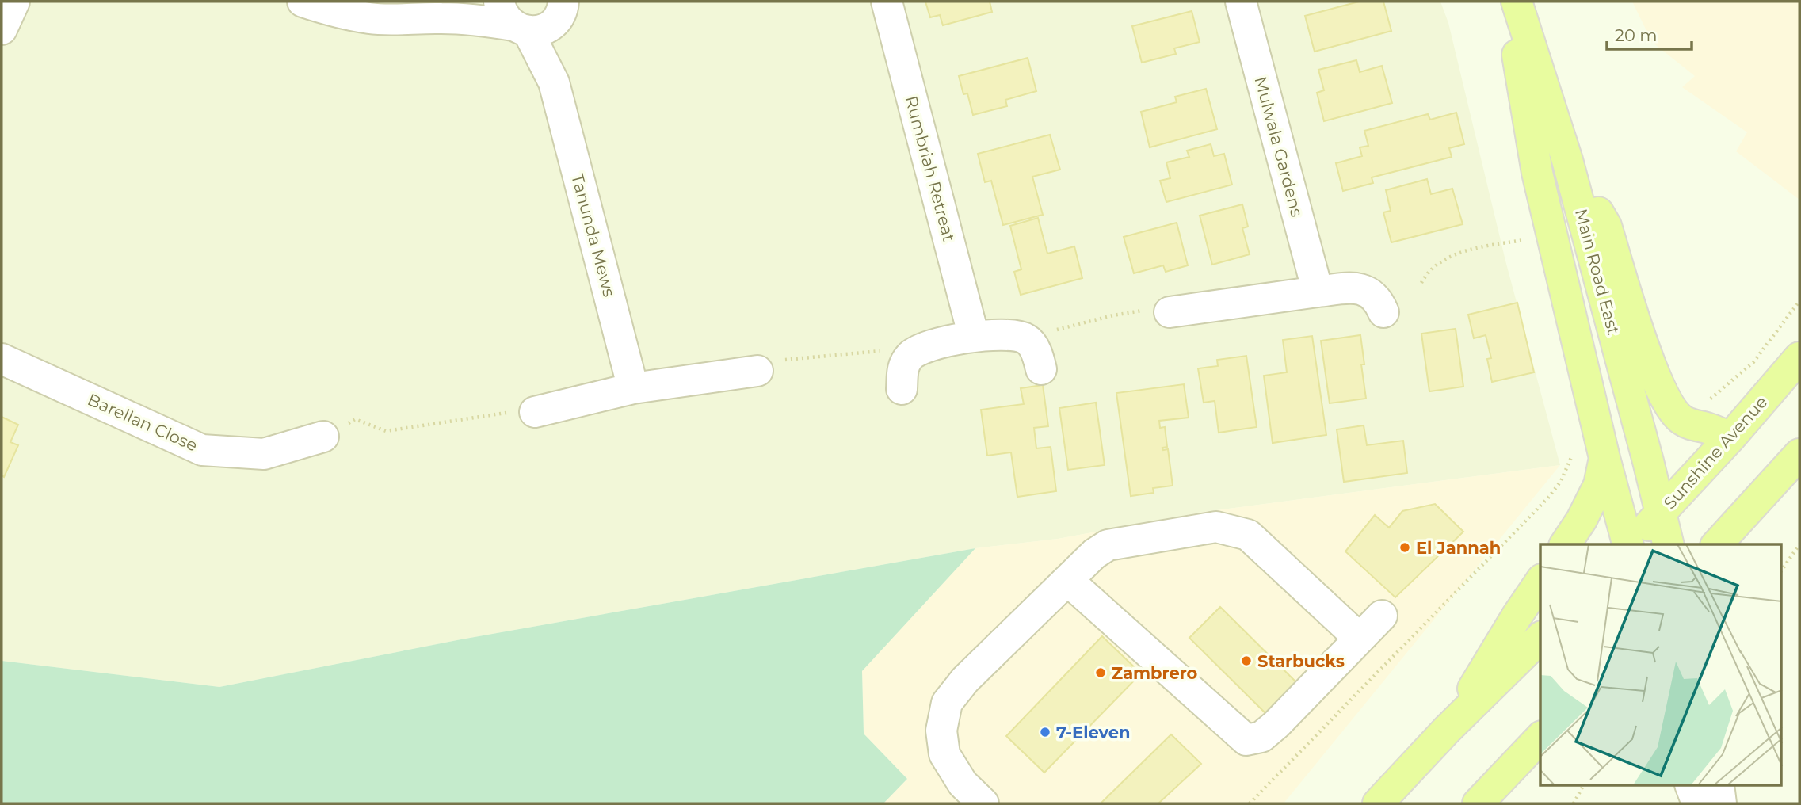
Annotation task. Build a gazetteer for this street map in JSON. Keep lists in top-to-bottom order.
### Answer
{
  "streets": {
    "main road": ["Main Road East", "Sunshine Avenue"],
    "street": [
      "Mulwala Gardens",
      "Rumbriah Retreat",
      "Tanunda Mews",
      "Barellan Close"
    ]
  },
  "crossings": [
    ["Main Road East", "Sunshine Avenue"]
  ],
  "places": [
    "El Jannah",
    "Starbucks",
    "Zambrero",
    "7-Eleven"
  ],
  "scale_bar": "20 m"
}
